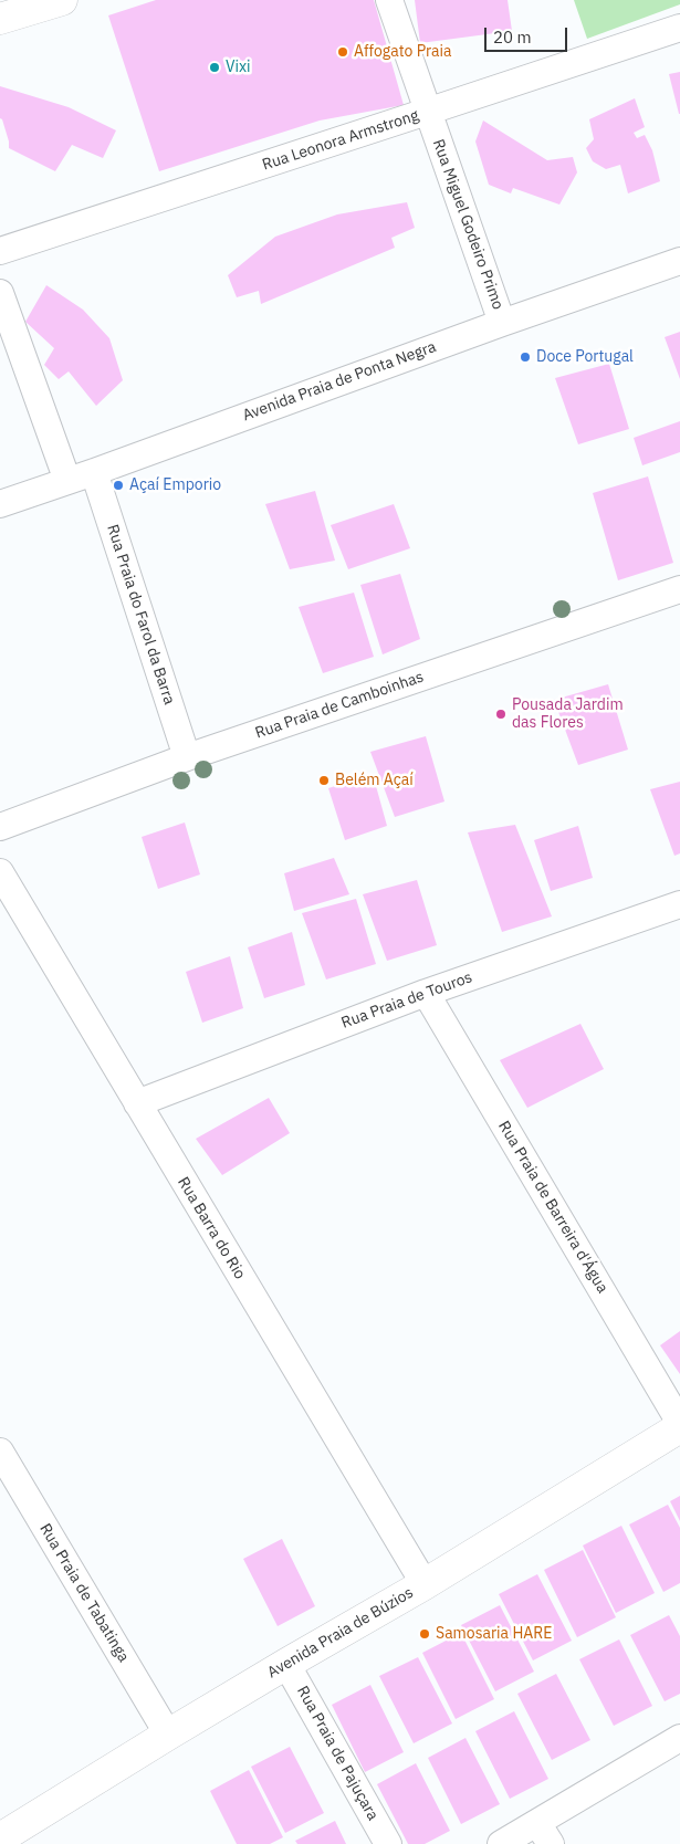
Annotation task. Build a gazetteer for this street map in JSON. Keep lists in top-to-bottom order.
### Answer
{
  "streets": {
    "main road": ["Avenida Praia de Búzios"],
    "street": [
      "Rua Leonora Armstrong",
      "Rua Miguel Godeiro Primo",
      "Avenida Praia de Ponta Negra",
      "Rua Praia do Farol da Barra",
      "Rua Praia de Camboinhas",
      "Rua Praia de Touros",
      "Rua Praia de Barreira d'Água",
      "Rua Barra do Rio",
      "Rua Praia de Tabatinga",
      "Rua Praia de Pajuçara"
    ]
  },
  "crossings": [
    ["Rua Leonora Armstrong", "Rua Miguel Godeiro Primo"],
    ["Rua Miguel Godeiro Primo", "Avenida Praia de Ponta Negra"],
    ["Avenida Praia de Ponta Negra", "Rua Praia do Farol da Barra"],
    ["Rua Praia do Farol da Barra", "Rua Praia de Camboinhas"],
    ["Rua Praia de Touros", "Rua Praia de Barreira d'Água"],
    ["Rua Praia de Touros", "Rua Barra do Rio"],
    ["Rua Barra do Rio", "Avenida Praia de Búzios"],
    ["Rua Praia de Tabatinga", "Avenida Praia de Búzios"],
    ["Avenida Praia de Búzios", "Rua Praia de Pajuçara"]
  ],
  "places": [
    "Affogato Praia",
    "Vixi",
    "Doce Portugal",
    "Açaí Emporio",
    "Pousada Jardim das Flores",
    "Belém Açaí",
    "Samosaria HARE"
  ],
  "scale_bar": "20 m"
}
